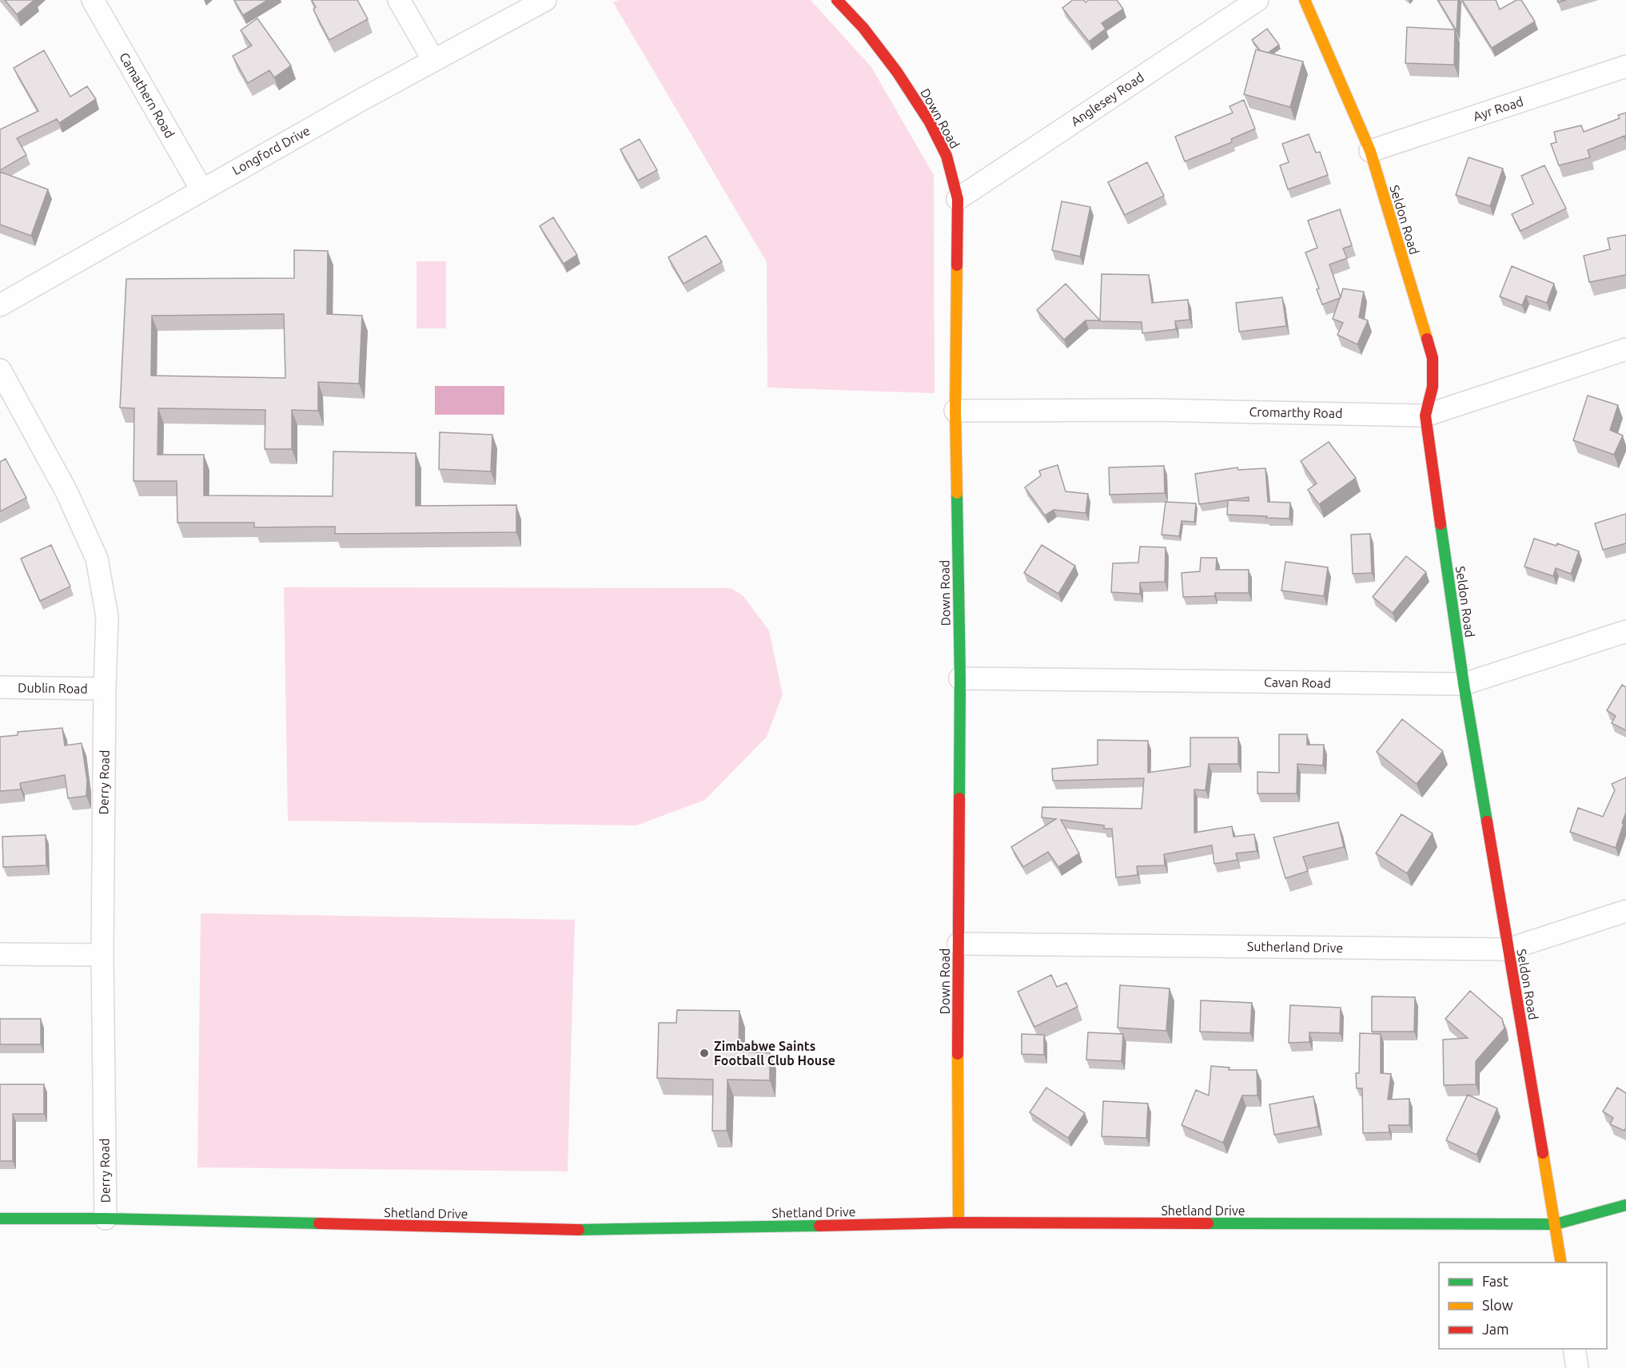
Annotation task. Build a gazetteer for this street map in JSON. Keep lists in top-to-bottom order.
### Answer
{
  "streets": {
    "street": [
      "Camathern Road",
      "Anglesey Road",
      "Ayr Road",
      "Down Road",
      "Longford Drive",
      "Seldon Road",
      "Cromarthy Road",
      "Cavan Road",
      "Dublin Road",
      "Derry Road",
      "Sutherland Drive",
      "Shetland Drive"
    ]
  },
  "crossings": [
    ["Camathern Road", "Longford Drive"],
    ["Anglesey Road", "Down Road"],
    ["Ayr Road", "Seldon Road"],
    ["Down Road", "Cromarthy Road"],
    ["Down Road", "Cavan Road"],
    ["Down Road", "Sutherland Drive"],
    ["Down Road", "Shetland Drive"],
    ["Seldon Road", "Cromarthy Road"],
    ["Seldon Road", "Cavan Road"],
    ["Seldon Road", "Sutherland Drive"],
    ["Seldon Road", "Shetland Drive"],
    ["Dublin Road", "Derry Road"],
    ["Derry Road", "Shetland Drive"]
  ],
  "places": ["Zimbabwe Saints Football Club House"],
  "legend": ["Fast", "Slow", "Jam"]
}
